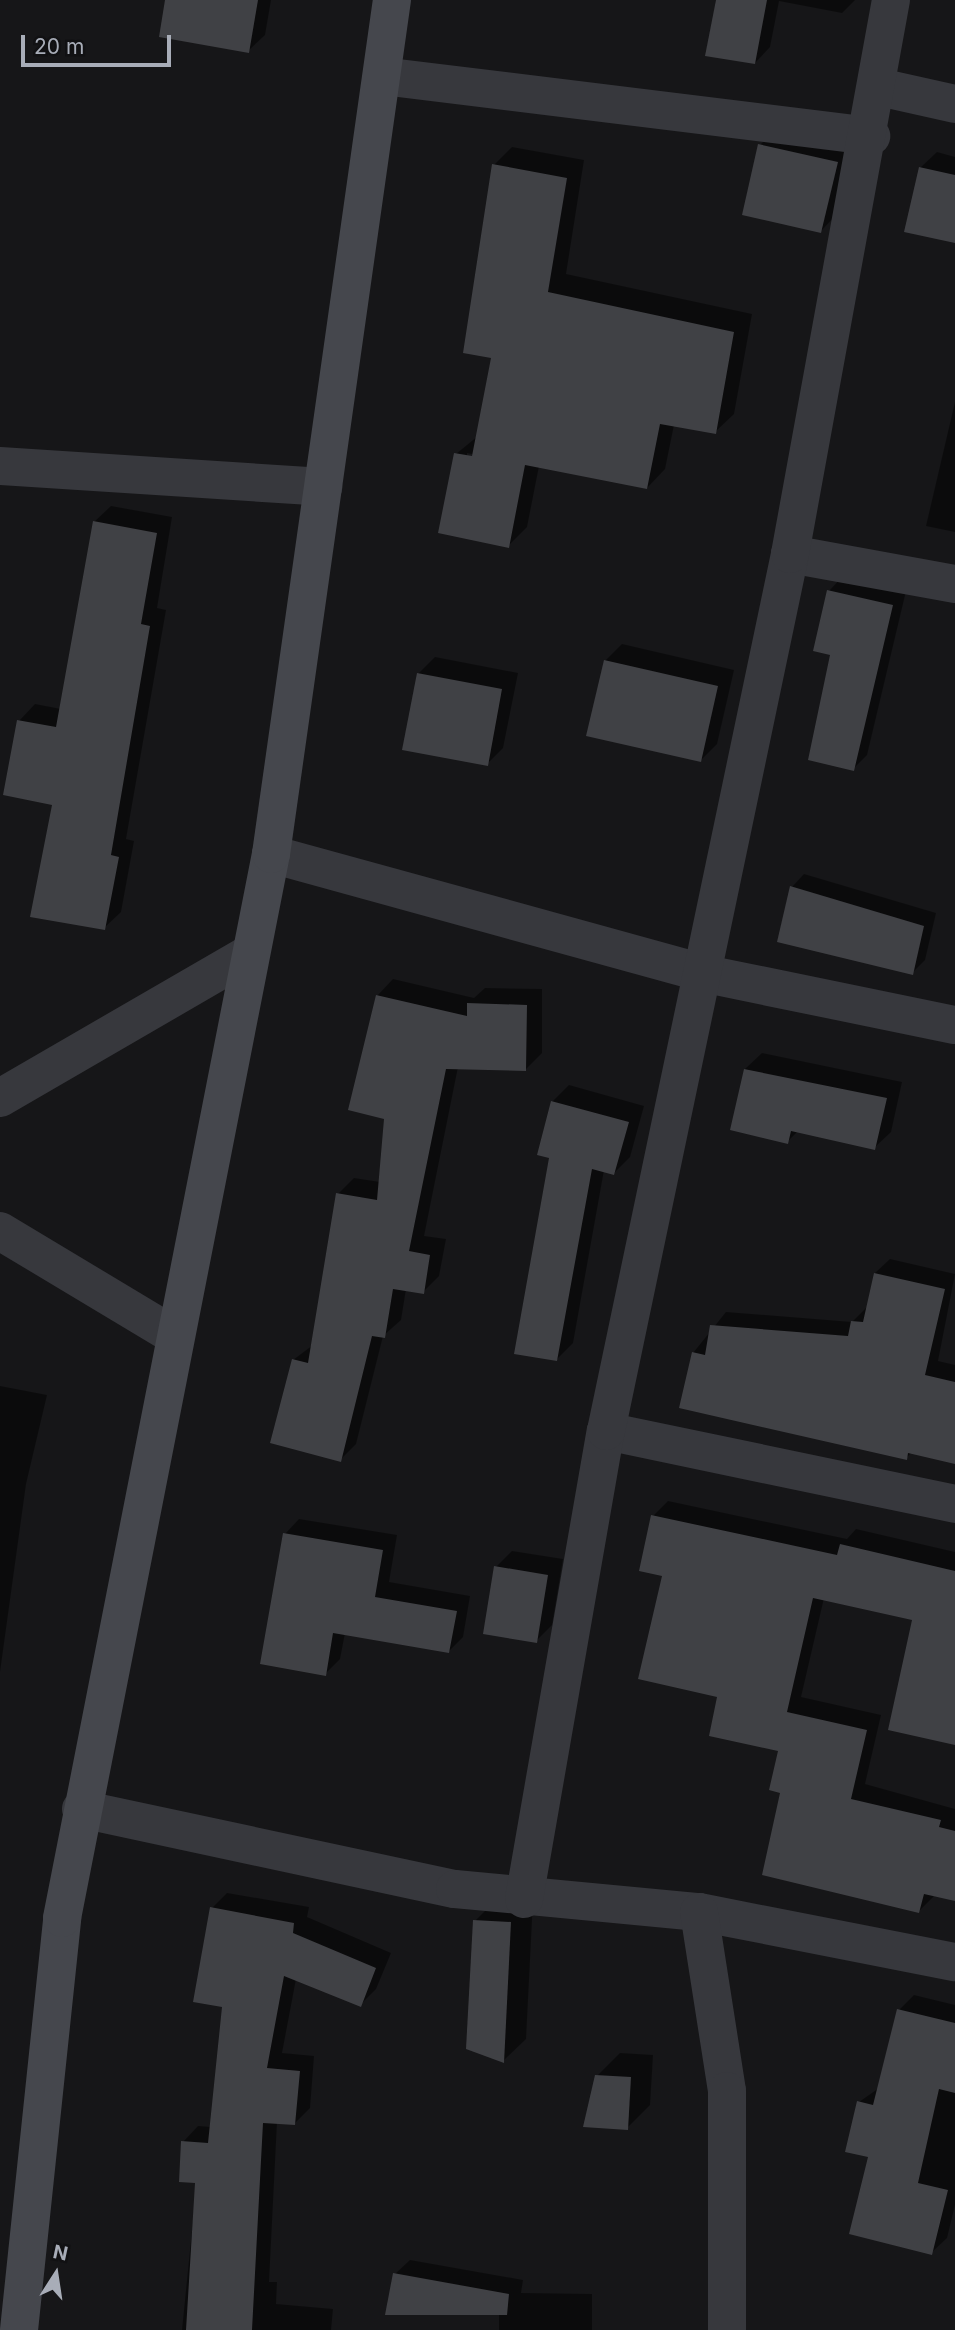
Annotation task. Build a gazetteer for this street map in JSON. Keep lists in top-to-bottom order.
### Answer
{
  "scale_bar": "20 m",
  "north": "top"
}
